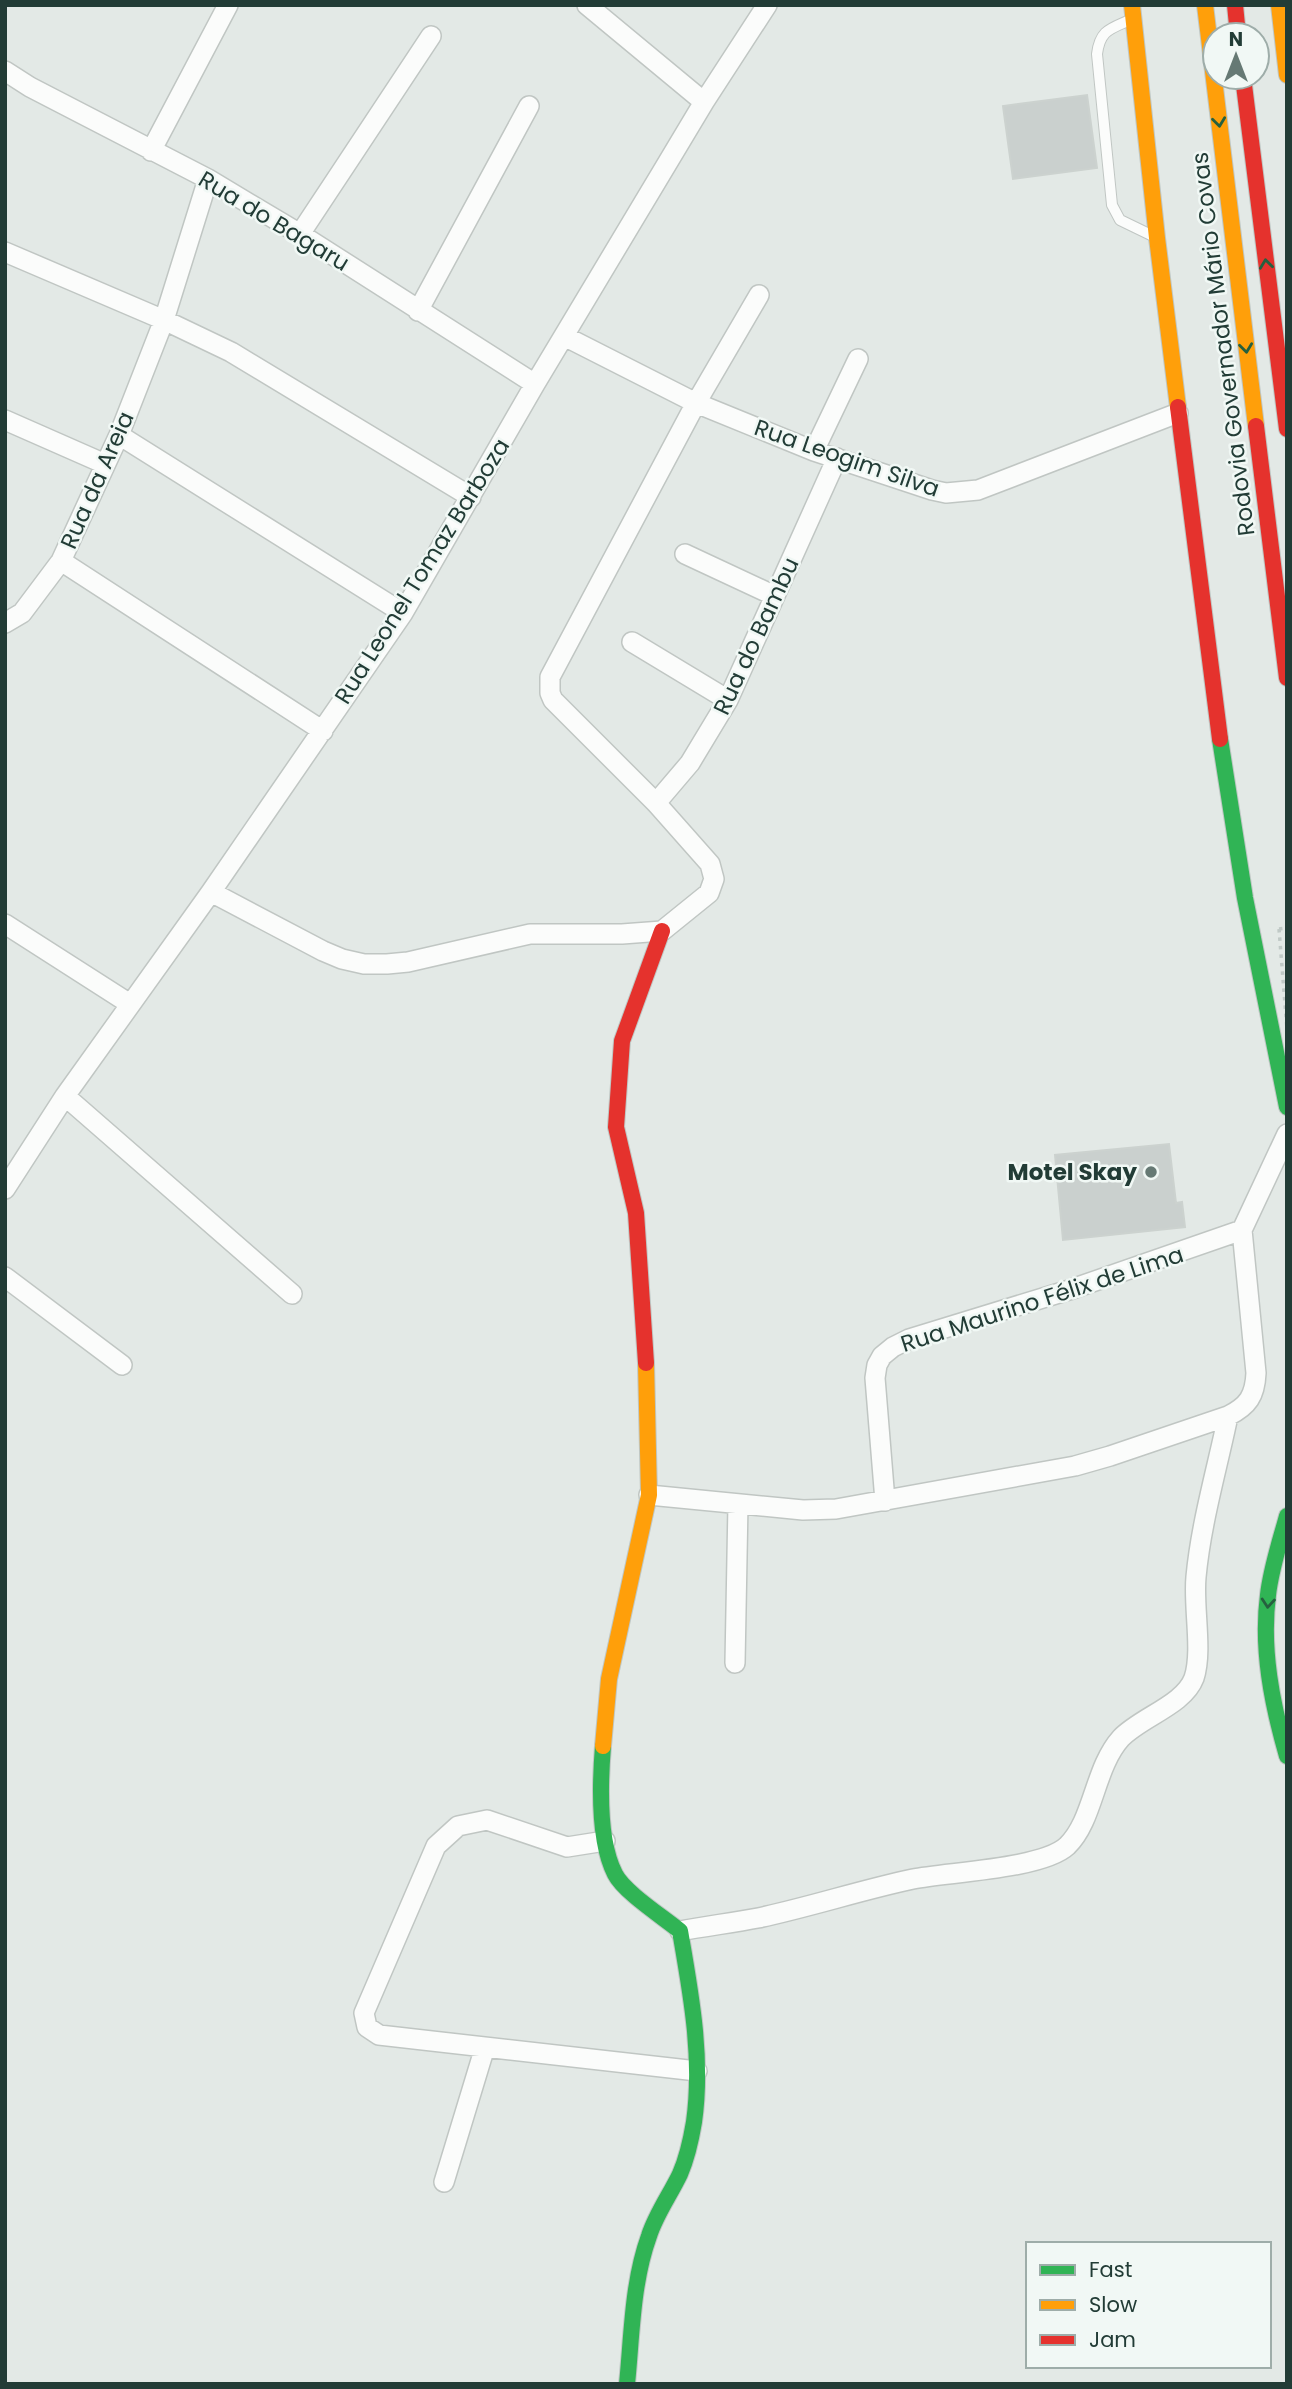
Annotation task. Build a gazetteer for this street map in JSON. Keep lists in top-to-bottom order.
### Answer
{
  "streets": {
    "main road": ["Rodovia Governador Mário Covas"],
    "street": [
      "Rua do Bagaru",
      "Rua Leogim Silva",
      "Rua da Areia",
      "Rua Leonel Tomaz Barboza",
      "Rua do Bambu",
      "Rua Maurino Félix de Lima"
    ]
  },
  "crossings": [
    ["Rua do Bagaru", "Rua da Areia"],
    ["Rua do Bagaru", "Rua Leonel Tomaz Barboza"],
    ["Rua Leogim Silva", "Rua Leonel Tomaz Barboza"],
    ["Rua Leogim Silva", "Rua do Bambu"]
  ],
  "places": ["Motel Skay"],
  "legend": ["Fast", "Slow", "Jam"],
  "north": "top"
}
